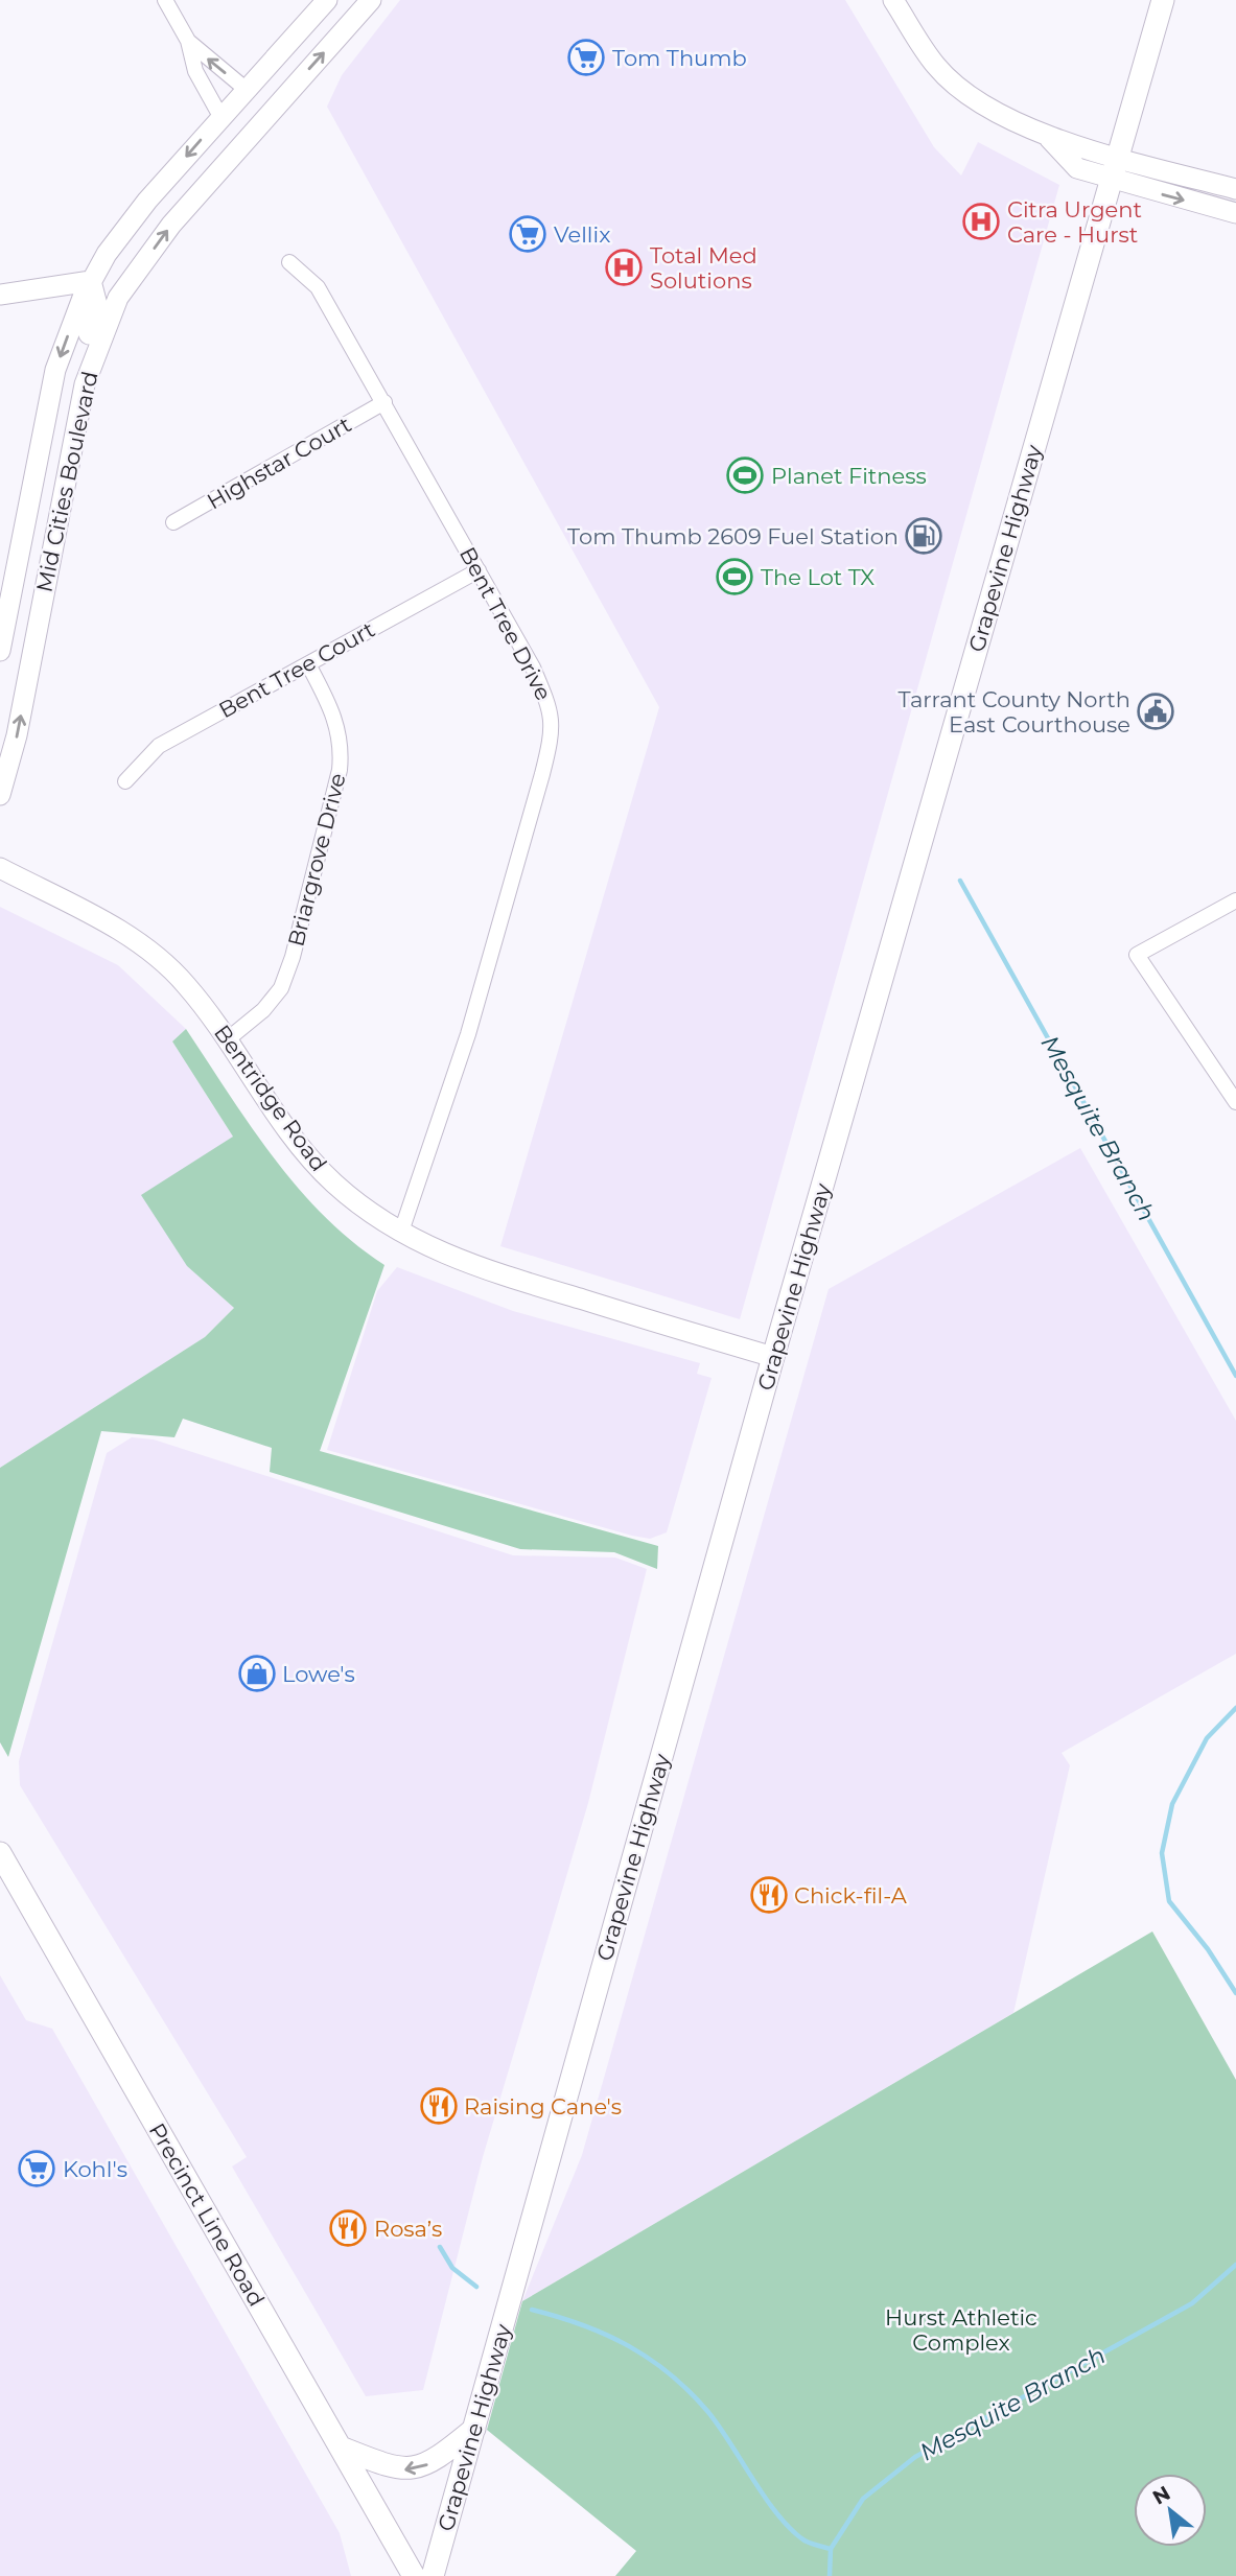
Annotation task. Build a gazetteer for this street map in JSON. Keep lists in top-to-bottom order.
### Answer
{
  "streets": {
    "main road": [
      "Mid Cities Boulevard",
      "Grapevine Highway",
      "Bentridge Road",
      "Precinct Line Road"
    ],
    "street": [
      "Highstar Court",
      "Bent Tree Drive",
      "Bent Tree Court",
      "Briargrove Drive"
    ]
  },
  "crossings": [
    ["Highstar Court", "Bent Tree Drive"],
    ["Grapevine Highway", "Bentridge Road"],
    ["Bent Tree Drive", "Bent Tree Court"],
    ["Bent Tree Drive", "Bentridge Road"],
    ["Bent Tree Court", "Briargrove Drive"],
    ["Briargrove Drive", "Bentridge Road"]
  ],
  "water": ["Mesquite Branch"],
  "parks": ["Hurst Athletic Complex"],
  "places": {
    "supermarket": ["Tom Thumb", "Vellix", "Kohl's"],
    "hospital": ["Citra Urgent Care - Hurst", "Total Med Solutions"],
    "sports": ["Planet Fitness", "The Lot TX"],
    "fuel station": ["Tom Thumb 2609 Fuel Station"],
    "public building": ["Tarrant County North East Courthouse"],
    "shop": ["Lowe's"],
    "restaurant": ["Chick-fil-A", "Raising Cane's", "Rosa’s"]
  },
  "north": "top left"
}
